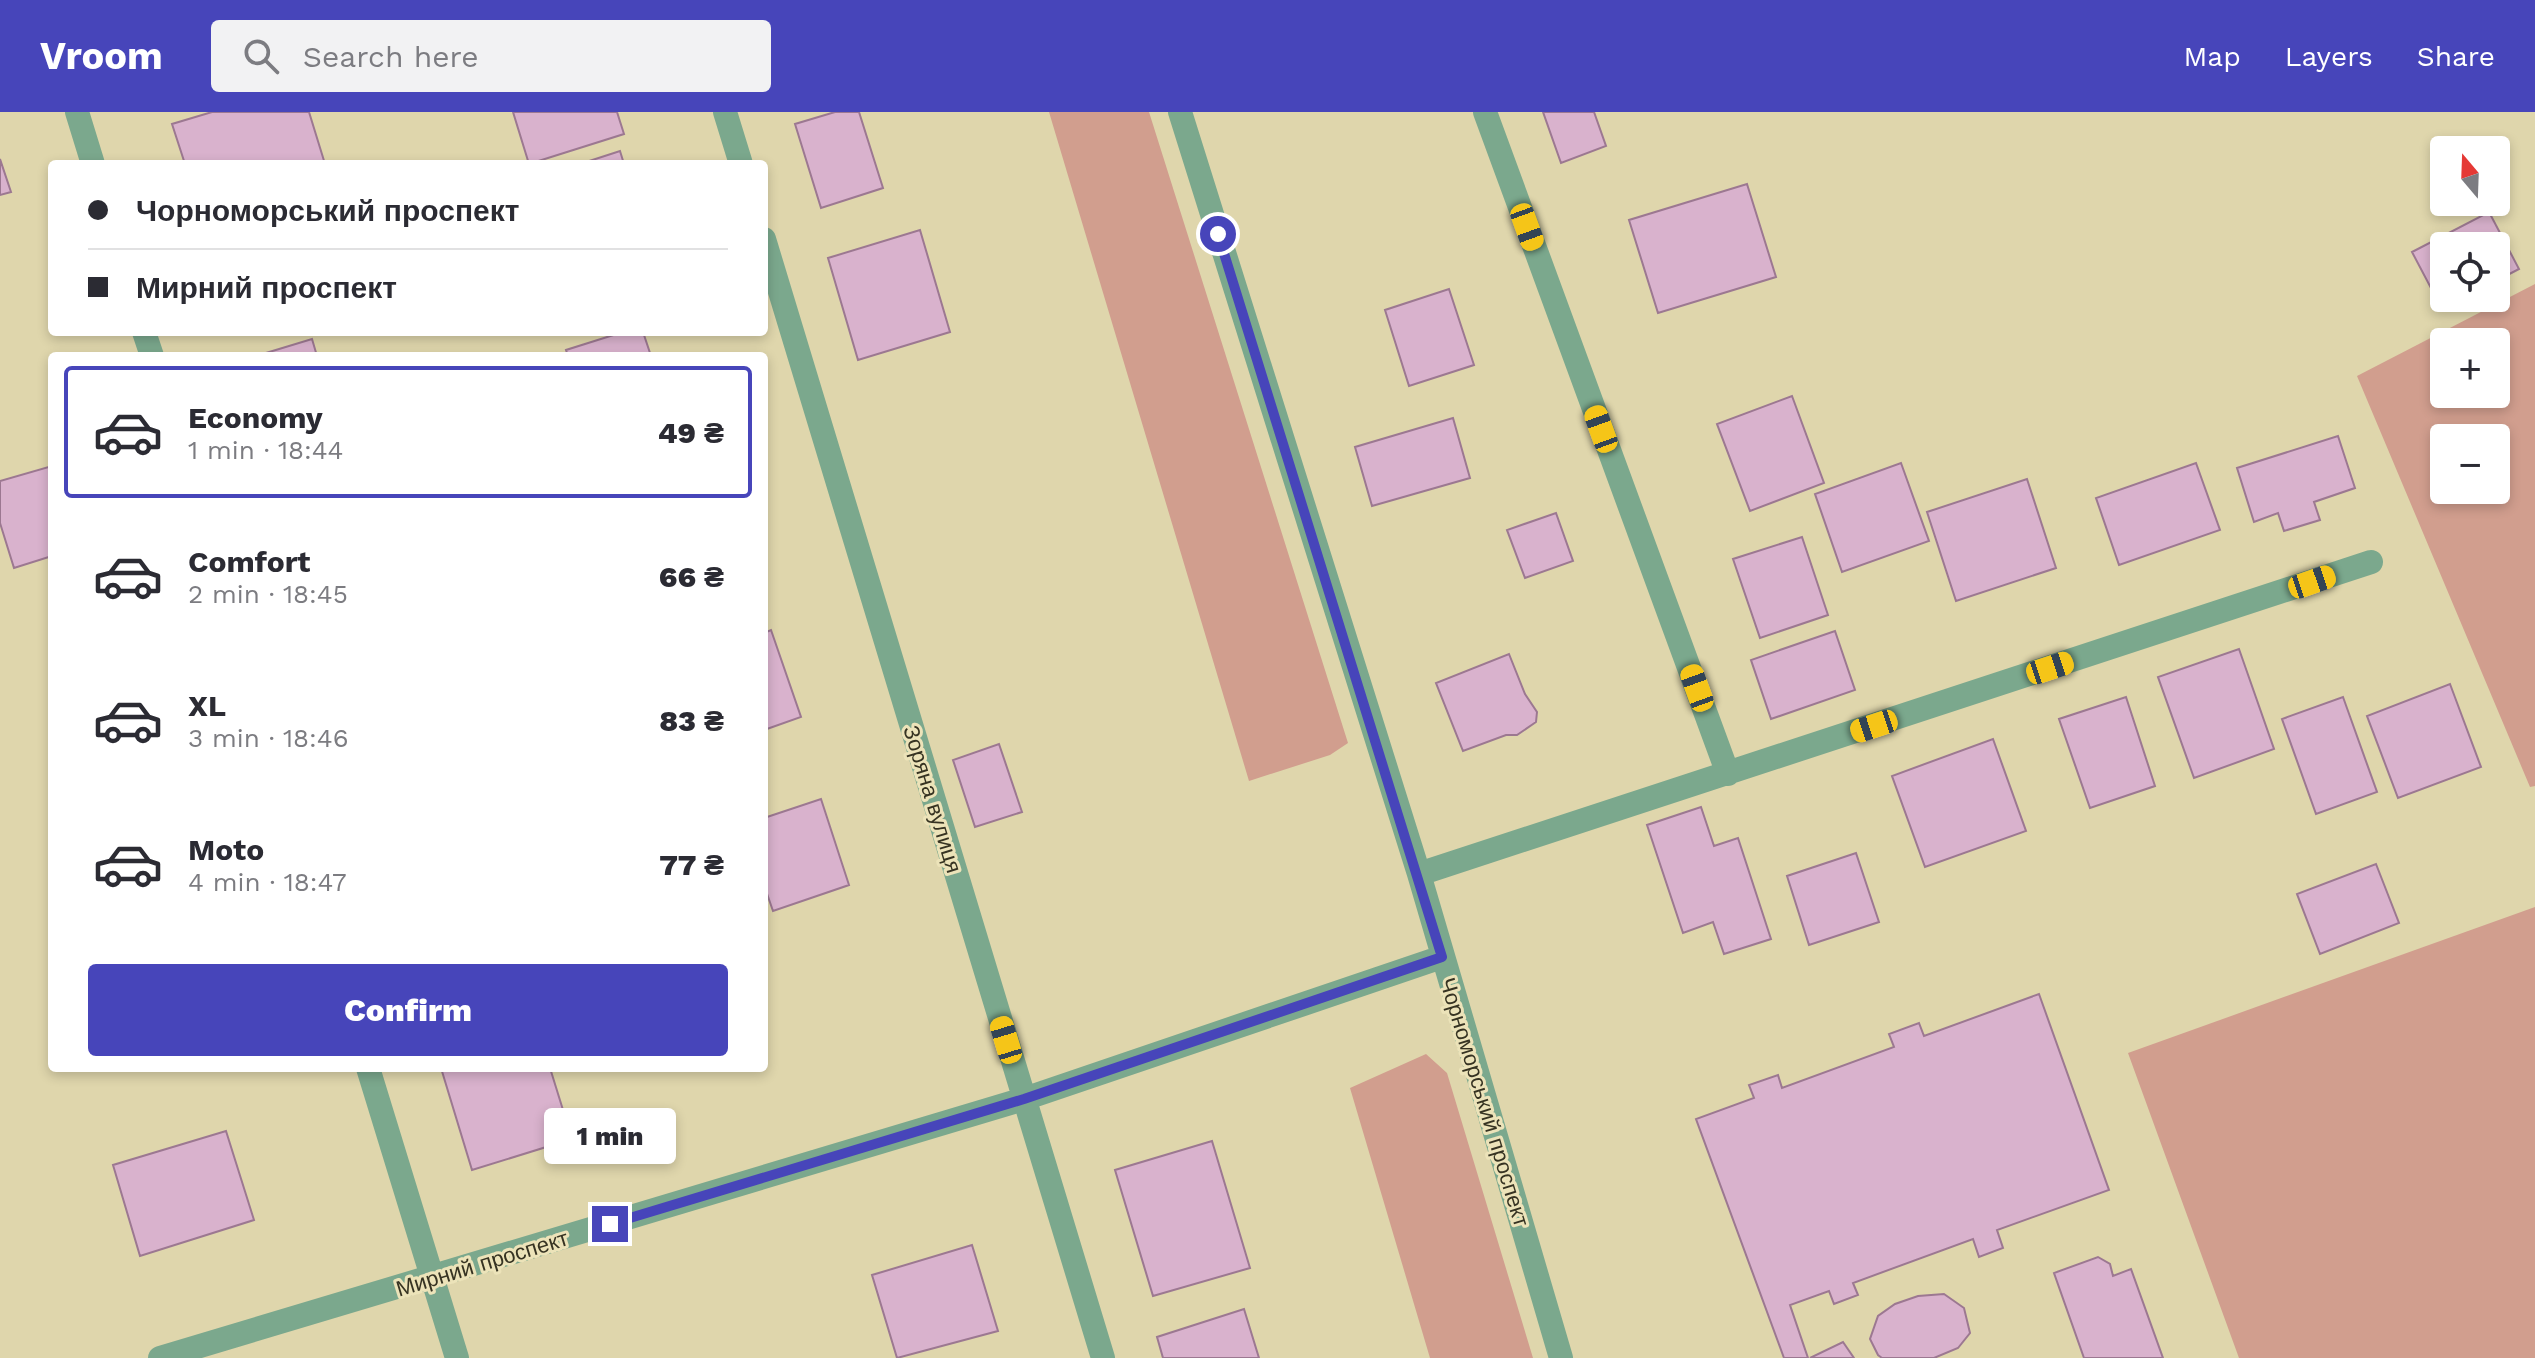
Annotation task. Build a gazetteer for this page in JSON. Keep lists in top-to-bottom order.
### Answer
{
  "streets": {
    "street": ["Зоряна вулиця", "Чорноморський проспект", "Мирний проспект"]
  },
  "crossings": [
    ["Зоряна вулиця", "Мирний проспект"],
    ["Чорноморський проспект", "Мирний проспект"]
  ],
  "north": "top",
  "page": {
    "header": "Vroom",
    "search": "Search here",
    "nav": ["Map", "Layers", "Share"],
    "map_buttons": ["+", "−"],
    "banner": ["Чорноморський проспект", "Мирний проспект"],
    "list": [
      {
        "name": "Economy",
        "note": "1 min · 18:44",
        "value": "49 ₴"
      },
      {
        "name": "Comfort",
        "note": "2 min · 18:45",
        "value": "66 ₴"
      },
      {
        "name": "XL",
        "note": "3 min · 18:46",
        "value": "83 ₴"
      },
      {
        "name": "Moto",
        "note": "4 min · 18:47",
        "value": "77 ₴"
      }
    ],
    "buttons": "Confirm",
    "bubble": "1 min"
  }
}
